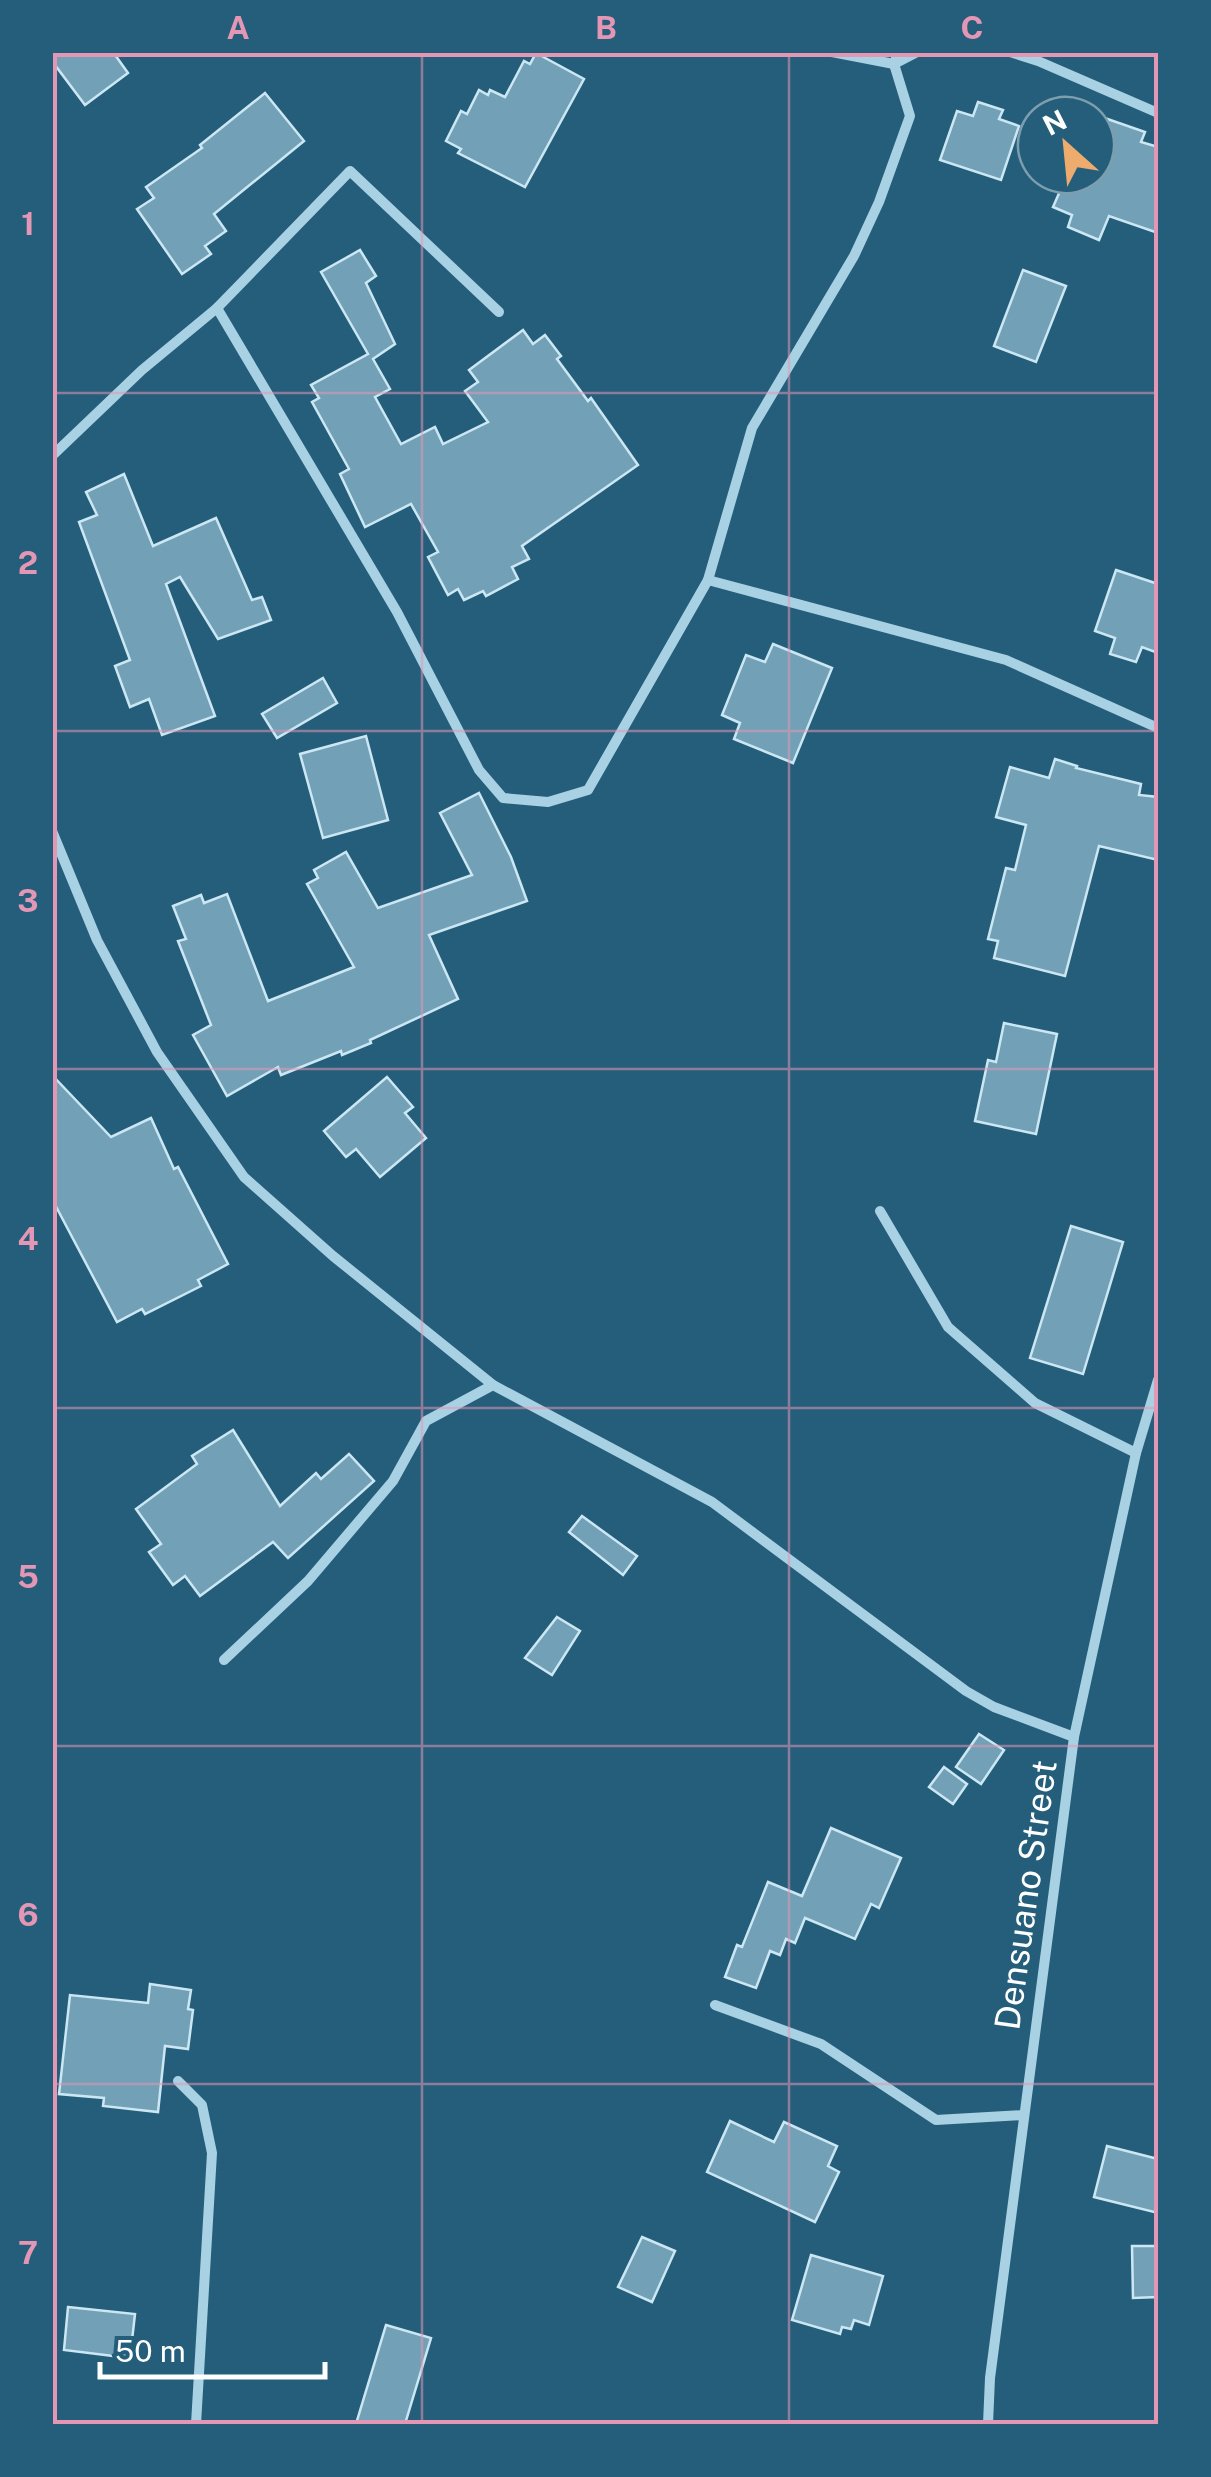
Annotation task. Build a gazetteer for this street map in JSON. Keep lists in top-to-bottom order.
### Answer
{
  "streets": {
    "street": ["Densuano Street"]
  },
  "scale_bar": "50 m",
  "north": "top left",
  "grid": {
    "columns": ["A", "B", "C"],
    "rows": [
      "1",
      "2",
      "3",
      "4",
      "5",
      "6",
      "7"
    ]
  }
}
